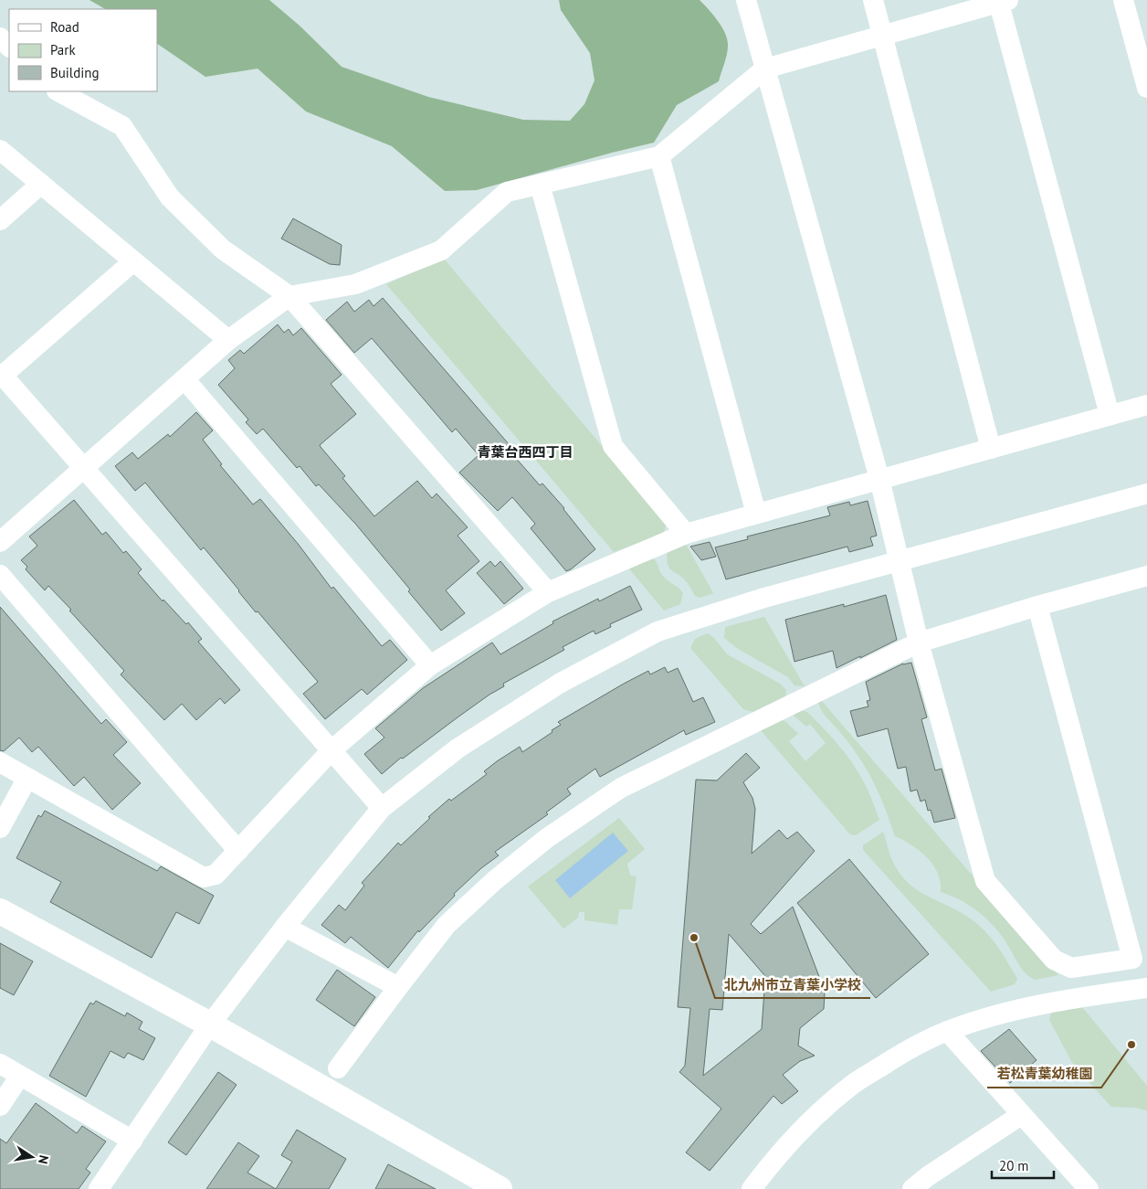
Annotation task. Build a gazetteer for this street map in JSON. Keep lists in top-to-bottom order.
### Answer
{
  "districts": ["青葉台西四丁目"],
  "places": ["北九州市立青葉小学校", "若松青葉幼稚園"],
  "legend": ["Road", "Park", "Building"],
  "scale_bar": "20 m",
  "north": "right"
}
